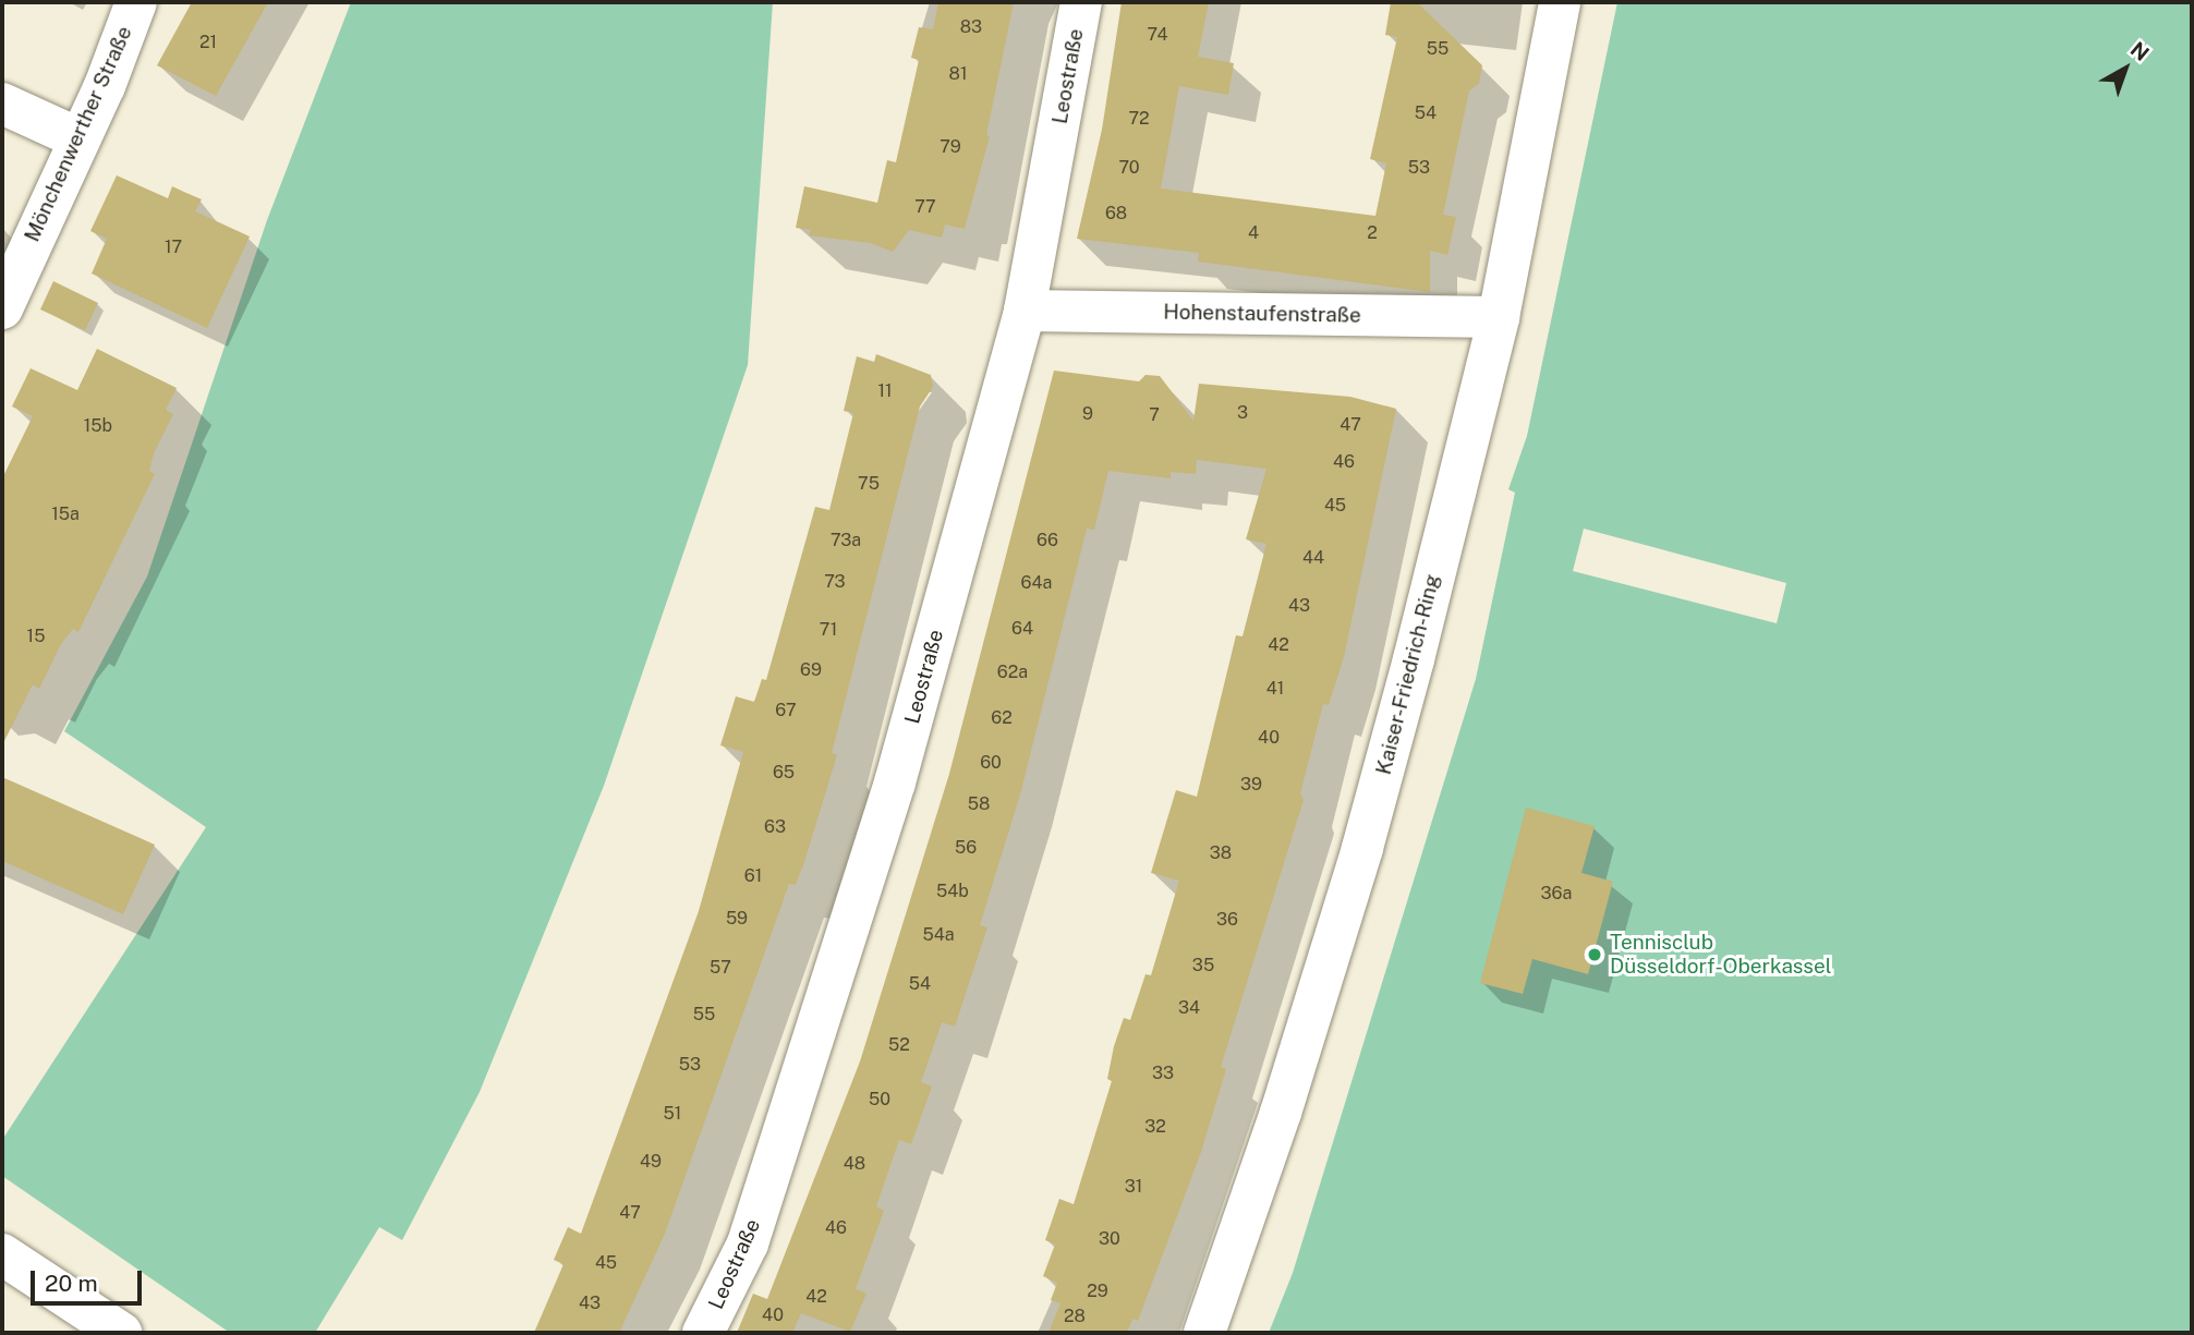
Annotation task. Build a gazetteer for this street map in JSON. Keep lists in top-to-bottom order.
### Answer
{
  "streets": {
    "street": [
      "Leostraße",
      "Mönchenwerther Straße",
      "Hohenstaufenstraße",
      "Kaiser-Friedrich-Ring"
    ]
  },
  "crossings": [
    ["Leostraße", "Hohenstaufenstraße"],
    ["Hohenstaufenstraße", "Kaiser-Friedrich-Ring"]
  ],
  "places": ["Tennisclub Düsseldorf-Oberkassel"],
  "house_numbers": [
    "83",
    "74",
    "21",
    "55",
    "81",
    "54",
    "72",
    "79",
    "70",
    "53",
    "77",
    "68",
    "4",
    "2",
    "17",
    "11",
    "3",
    "9",
    "7",
    "47",
    "15b",
    "46",
    "75",
    "45",
    "15a",
    "73a",
    "66",
    "44",
    "73",
    "64a",
    "43",
    "64",
    "71",
    "15",
    "42",
    "69",
    "62a",
    "41",
    "67",
    "62",
    "40",
    "60",
    "65",
    "39",
    "58",
    "63",
    "56",
    "38",
    "61",
    "54b",
    "36a",
    "59",
    "36",
    "54a",
    "35",
    "57",
    "54",
    "34",
    "55",
    "52",
    "53",
    "33",
    "50",
    "51",
    "32",
    "49",
    "48",
    "31",
    "47",
    "46",
    "30",
    "45",
    "29",
    "42",
    "43",
    "40",
    "28"
  ],
  "scale_bar": "20 m",
  "north": "top right"
}
